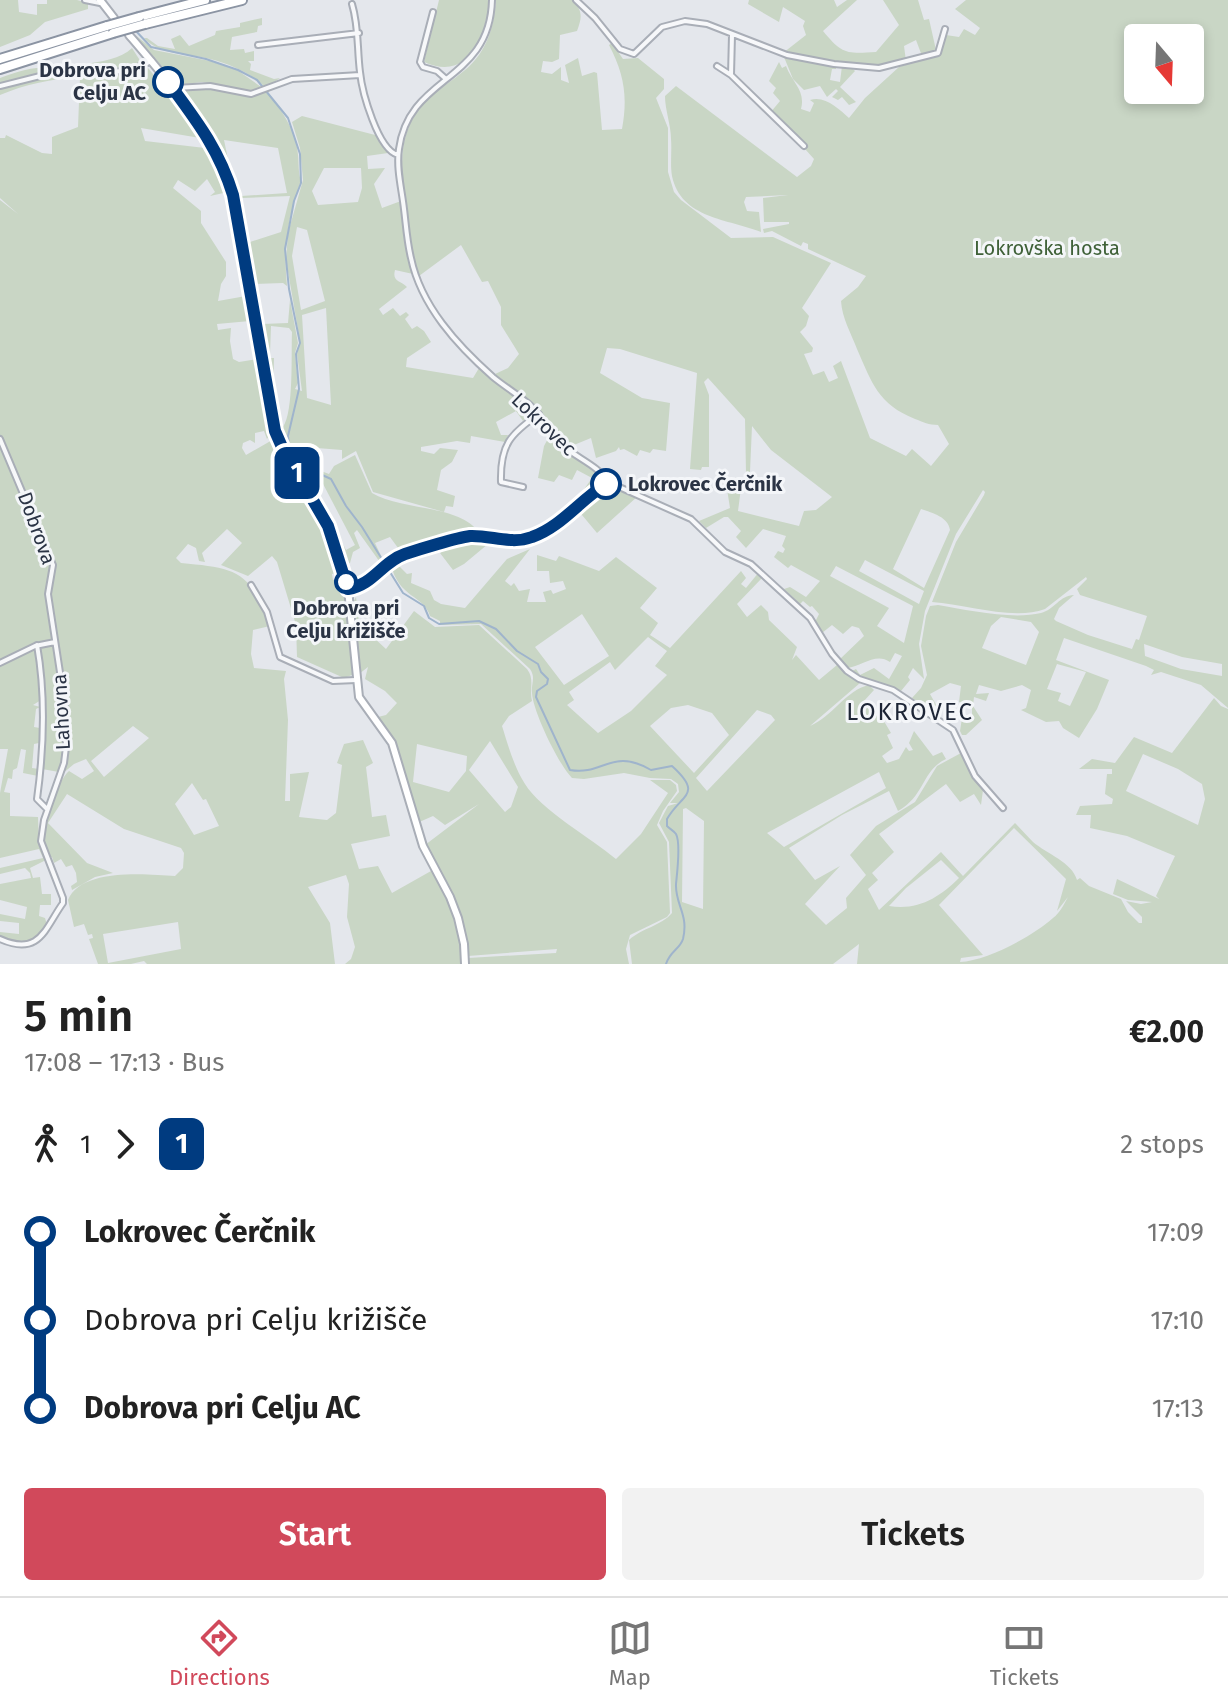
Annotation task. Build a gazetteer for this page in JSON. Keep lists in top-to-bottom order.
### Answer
{
  "streets": {
    "street": ["Lokrovec", "Dobrova", "Lahovna"]
  },
  "crossings": [
    ["Dobrova", "Lahovna"]
  ],
  "districts": ["LOKROVEC"],
  "parks": ["Lokrovška hosta"],
  "places": ["Dobrova pri Celju AC", "Lokrovec Čerčnik", "Dobrova pri Celju križišče"],
  "lines": ["bus line 1"],
  "north": "bottom",
  "page": {
    "on_map": "1",
    "heading": ["5 min", "17:08 – 17:13 · Bus", "€2.00"],
    "legs": ["1", "1", "2 stops"],
    "list": [
      {
        "name": "Lokrovec Čerčnik",
        "value": "17:09"
      },
      {
        "name": "Dobrova pri Celju križišče",
        "value": "17:10"
      },
      {
        "name": "Dobrova pri Celju AC",
        "value": "17:13"
      }
    ],
    "buttons": ["Start", "Tickets"],
    "tabs": ["Directions", "Map", "Tickets"]
  }
}
